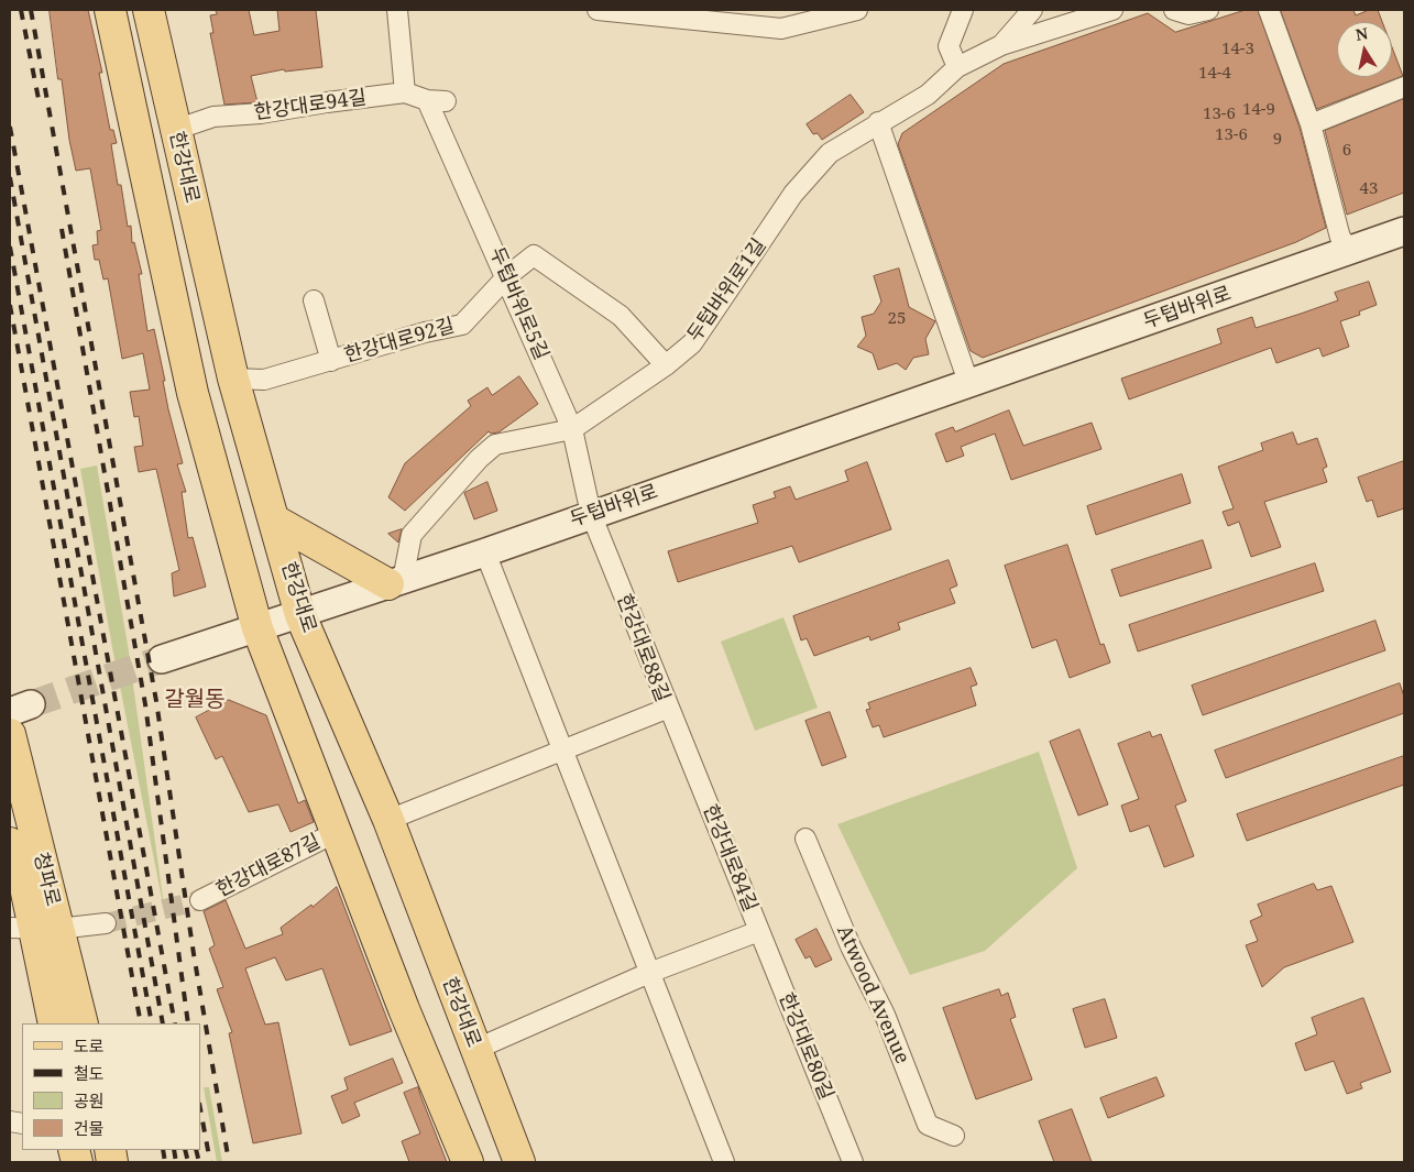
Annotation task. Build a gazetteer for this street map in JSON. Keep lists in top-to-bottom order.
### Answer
{
  "streets": {
    "main road": ["한강대로", "두텁바위로", "청파로"],
    "street": [
      "한강대로94길",
      "두텁바위로1길",
      "두텁바위로5길",
      "한강대로92길",
      "한강대로88길",
      "한강대로84길",
      "한강대로87길",
      "Atwood Avenue",
      "한강대로80길"
    ]
  },
  "crossings": [
    ["한강대로94길", "한강대로"],
    ["한강대로94길", "두텁바위로5길"],
    ["한강대로", "두텁바위로"],
    ["한강대로", "한강대로92길"],
    ["한강대로", "한강대로88길"],
    ["한강대로", "한강대로84길"],
    ["한강대로", "한강대로87길"],
    ["두텁바위로1길", "두텁바위로5길"],
    ["두텁바위로1길", "두텁바위로"],
    ["두텁바위로1길", "한강대로92길"],
    ["두텁바위로5길", "두텁바위로"],
    ["두텁바위로5길", "한강대로92길"],
    ["두텁바위로5길", "한강대로88길"],
    ["두텁바위로", "한강대로88길"],
    ["한강대로88길", "한강대로84길"],
    ["한강대로84길", "한강대로80길"]
  ],
  "districts": ["갈월동"],
  "house_numbers": [
    "14-3",
    "14-4",
    "14-9",
    "13-6",
    "13-6",
    "9",
    "6",
    "43",
    "25"
  ],
  "legend": [
    "도로",
    "철도",
    "공원",
    "건물"
  ],
  "north": "top"
}
